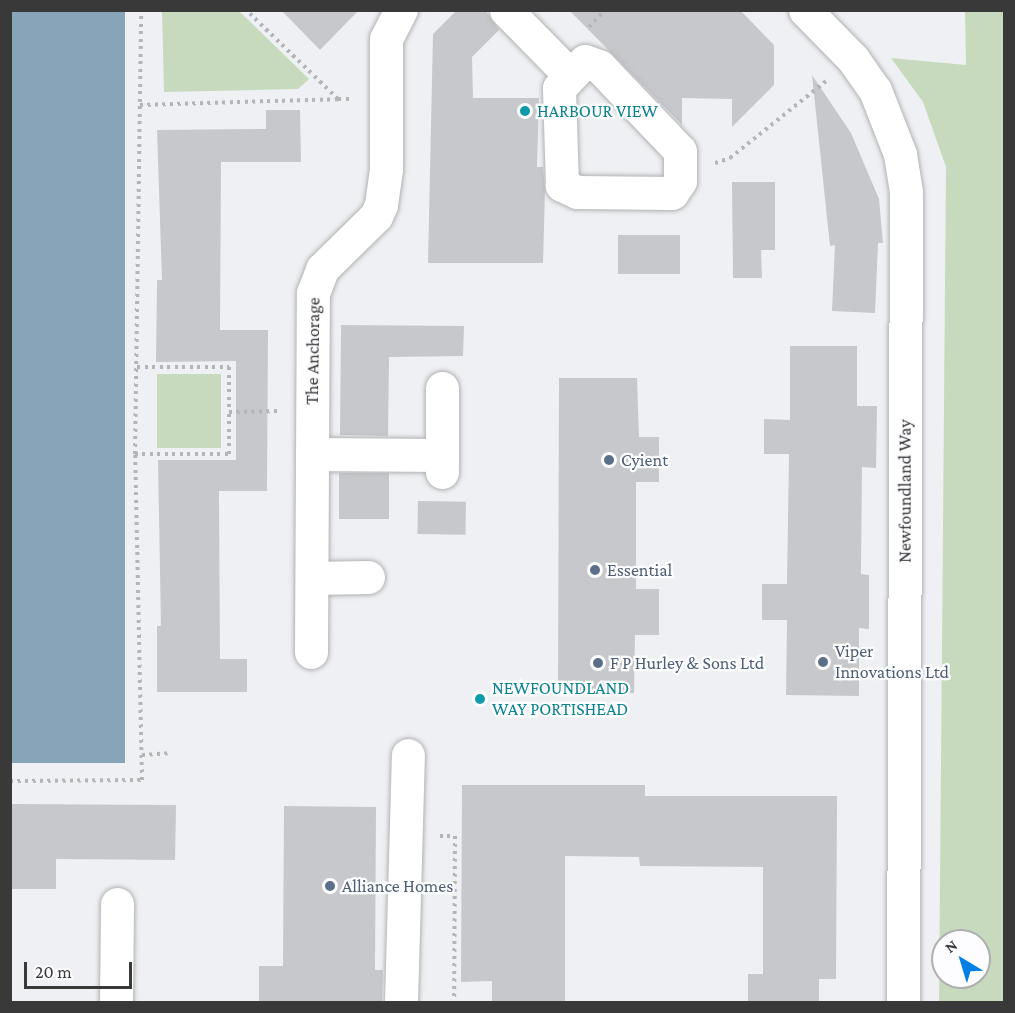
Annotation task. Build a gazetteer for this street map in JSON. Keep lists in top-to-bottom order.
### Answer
{
  "streets": {
    "street": ["The Anchorage", "Newfoundland Way"]
  },
  "places": [
    "HARBOUR VIEW",
    "Cyient",
    "Essential",
    "Viper Innovations Ltd",
    "F P Hurley & Sons Ltd",
    "NEWFOUNDLAND WAY PORTISHEAD",
    "Alliance Homes"
  ],
  "scale_bar": "20 m",
  "north": "top left"
}
